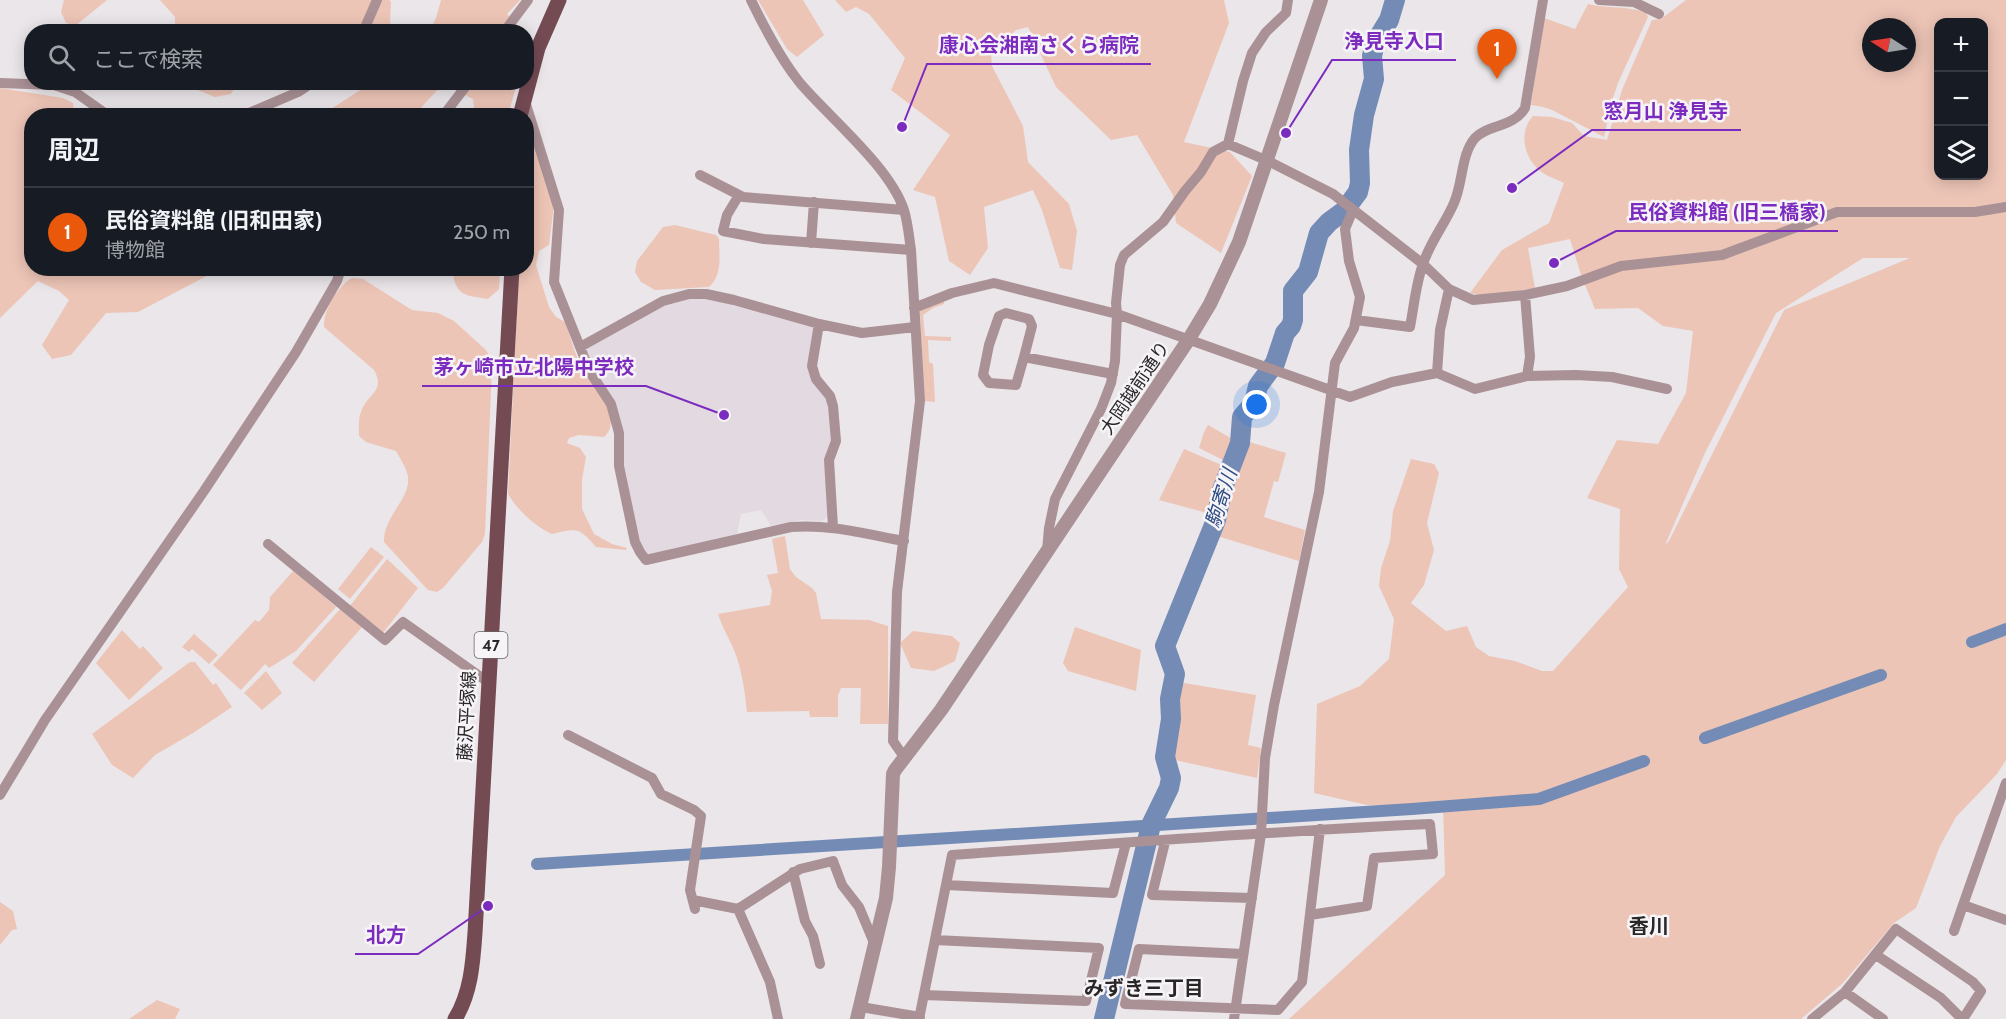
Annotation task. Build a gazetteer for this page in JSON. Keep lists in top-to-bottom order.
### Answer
{
  "streets": {
    "main road": ["47", "藤沢平塚線"],
    "street": ["大岡越前通り"]
  },
  "districts": ["香川", "みずき三丁目"],
  "water": ["駒寄川"],
  "places": [
    "康心会湘南さくら病院",
    "浄見寺入口",
    "窓月山 浄見寺",
    "民俗資料館 (旧三橋家)",
    "茅ヶ崎市立北陽中学校",
    "北方"
  ],
  "north": "left",
  "page": {
    "map_buttons": ["+", "−"],
    "search": "ここで検索",
    "pins": "1",
    "heading": "周辺",
    "list": [
      {
        "mark": "1",
        "name": "民俗資料館 (旧和田家)",
        "note": "博物館",
        "value": "250 m"
      }
    ]
  }
}
